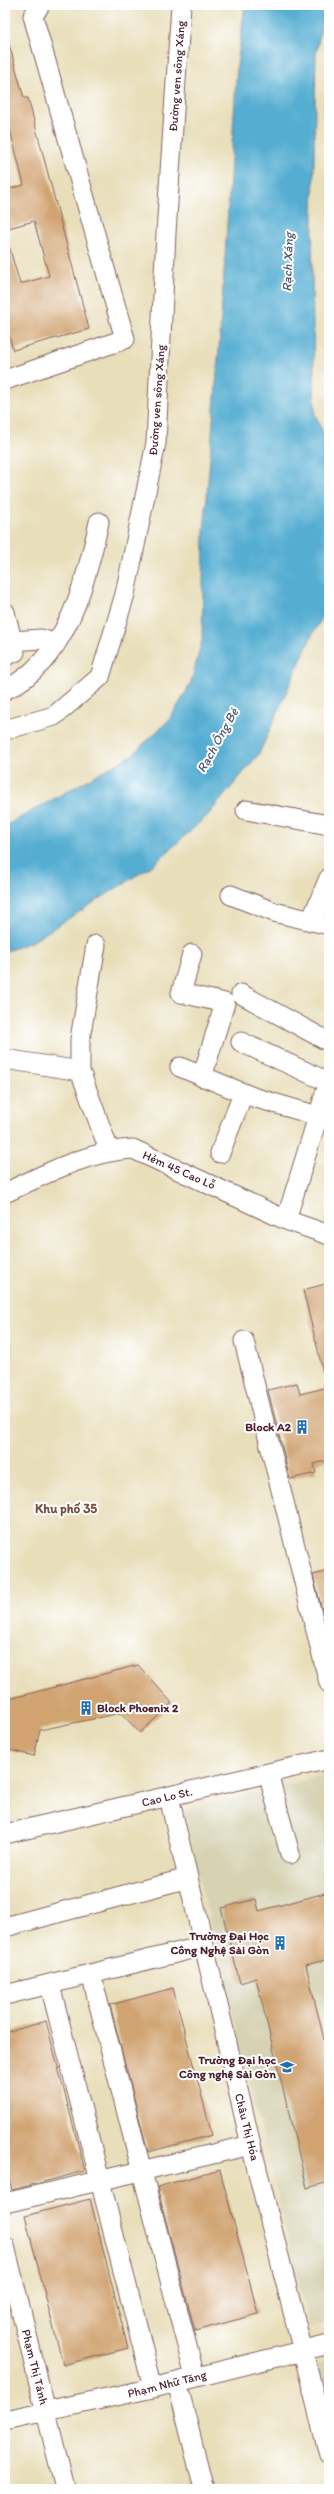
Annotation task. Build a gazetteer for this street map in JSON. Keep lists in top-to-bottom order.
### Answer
{
  "streets": {
    "street": [
      "Đường ven sông Xáng",
      "Hẻm 45 Cao Lỗ",
      "Cao Lo St.",
      "Châu Thị Hóa",
      "Phạm Thị Tánh",
      "Phạm Nhữ Tăng"
    ]
  },
  "crossings": [
    ["Cao Lo St.", "Châu Thị Hóa"],
    ["Châu Thị Hóa", "Phạm Nhữ Tăng"],
    ["Phạm Thị Tánh", "Phạm Nhữ Tăng"]
  ],
  "districts": ["Khu phố 35"],
  "water": ["Rạch Xáng", "Rạch Ông Bé"],
  "places": {
    "building": ["Block A2", "Block Phoenix 2", "Trường Đại Học Công Nghệ Sài Gòn"],
    "school or university": ["Trường Đại học Công nghệ Sài Gòn"]
  }
}
